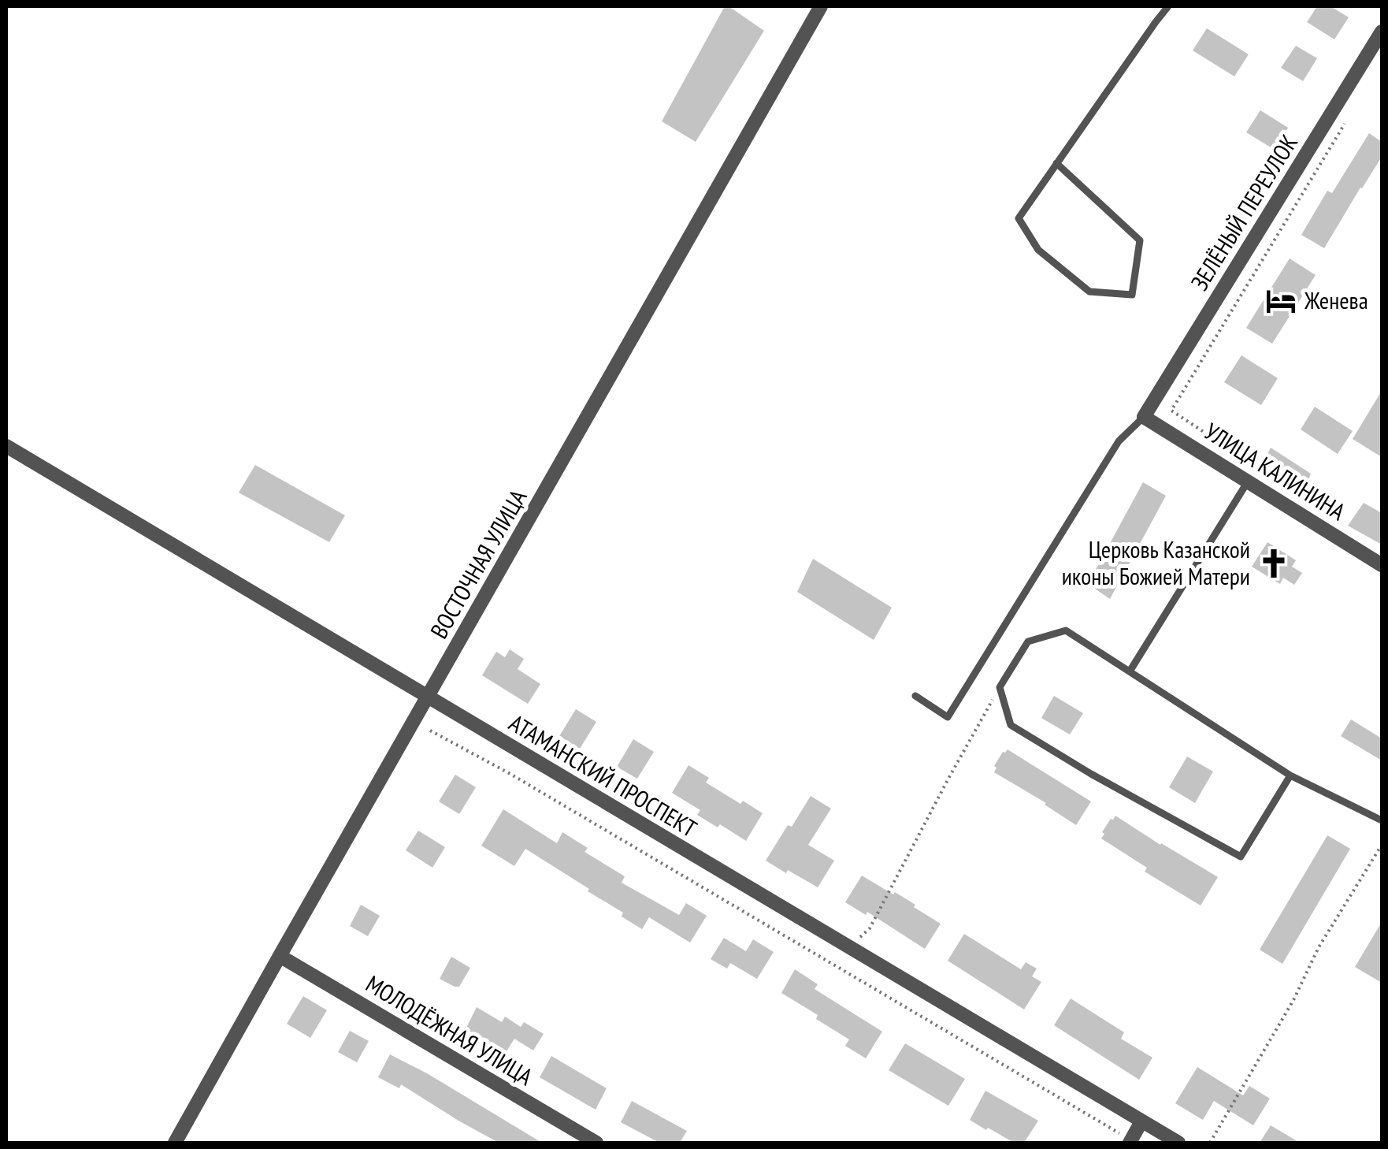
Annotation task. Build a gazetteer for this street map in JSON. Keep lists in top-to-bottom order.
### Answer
{
  "streets": {
    "street": [
      "ЗЕЛЁНЫЙ ПЕРЕУЛОК",
      "УЛИЦА КАЛИНИНА",
      "ВОСТОЧНАЯ УЛИЦА",
      "АТАМАНСКИЙ ПРОСПЕКТ",
      "МОЛОДЁЖНАЯ УЛИЦА"
    ]
  },
  "crossings": [
    ["ЗЕЛЁНЫЙ ПЕРЕУЛОК", "УЛИЦА КАЛИНИНА"],
    ["ВОСТОЧНАЯ УЛИЦА", "АТАМАНСКИЙ ПРОСПЕКТ"],
    ["ВОСТОЧНАЯ УЛИЦА", "МОЛОДЁЖНАЯ УЛИЦА"]
  ],
  "places": {
    "hotel": ["Женева"],
    "church": ["Церковь Казанской иконы Божией Матери"]
  }
}
